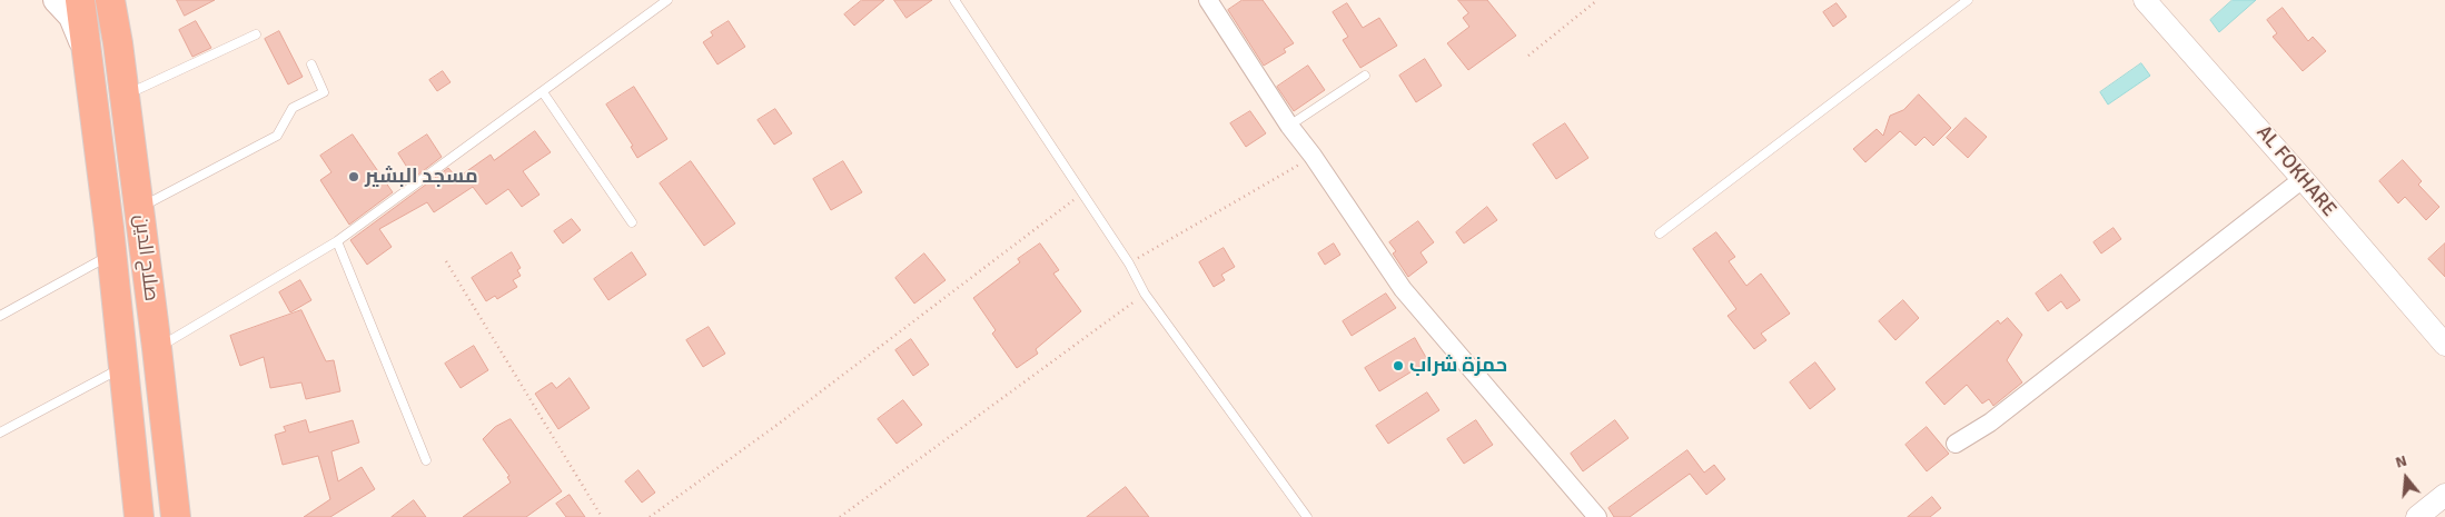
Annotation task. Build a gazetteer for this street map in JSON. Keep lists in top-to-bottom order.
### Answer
{
  "streets": {
    "highway": ["صلاح الدين"],
    "street": ["AL FOKHARE"]
  },
  "places": ["مسجد البشير", "حمزة شراب"],
  "north": "top"
}
